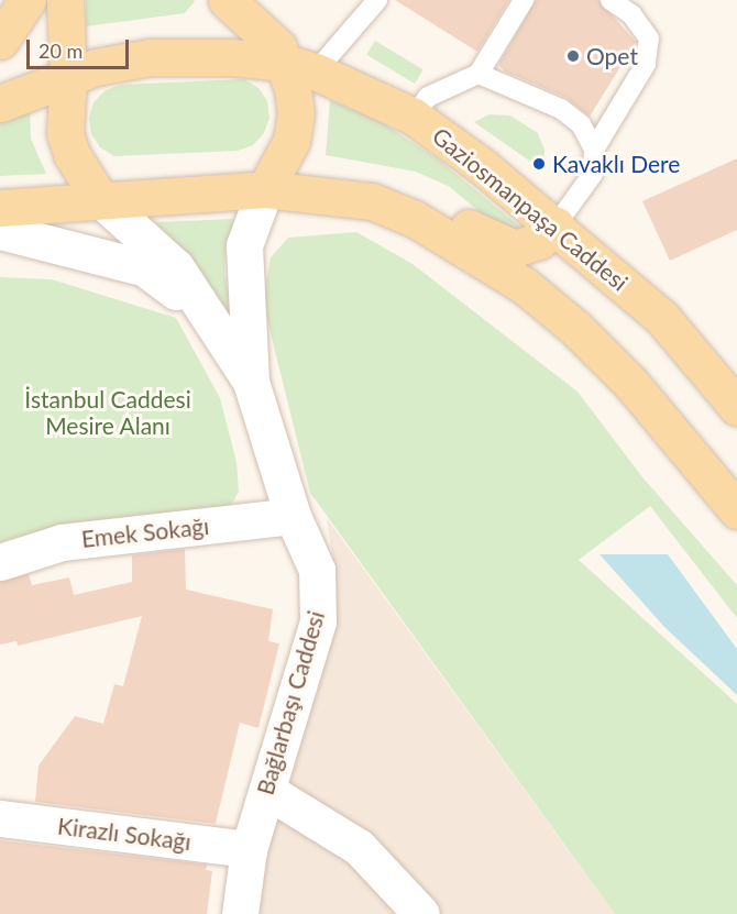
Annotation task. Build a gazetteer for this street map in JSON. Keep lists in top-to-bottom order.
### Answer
{
  "streets": {
    "main road": ["Gaziosmanpaşa Caddesi"],
    "street": ["Emek Sokağı", "Bağlarbaşı Caddesi", "Kirazlı Sokağı"]
  },
  "crossings": [
    ["Emek Sokağı", "Bağlarbaşı Caddesi"],
    ["Bağlarbaşı Caddesi", "Kirazlı Sokağı"]
  ],
  "parks": ["İstanbul Caddesi Mesire Alanı"],
  "places": ["Opet", "Kavaklı Dere"],
  "scale_bar": "20 m"
}
